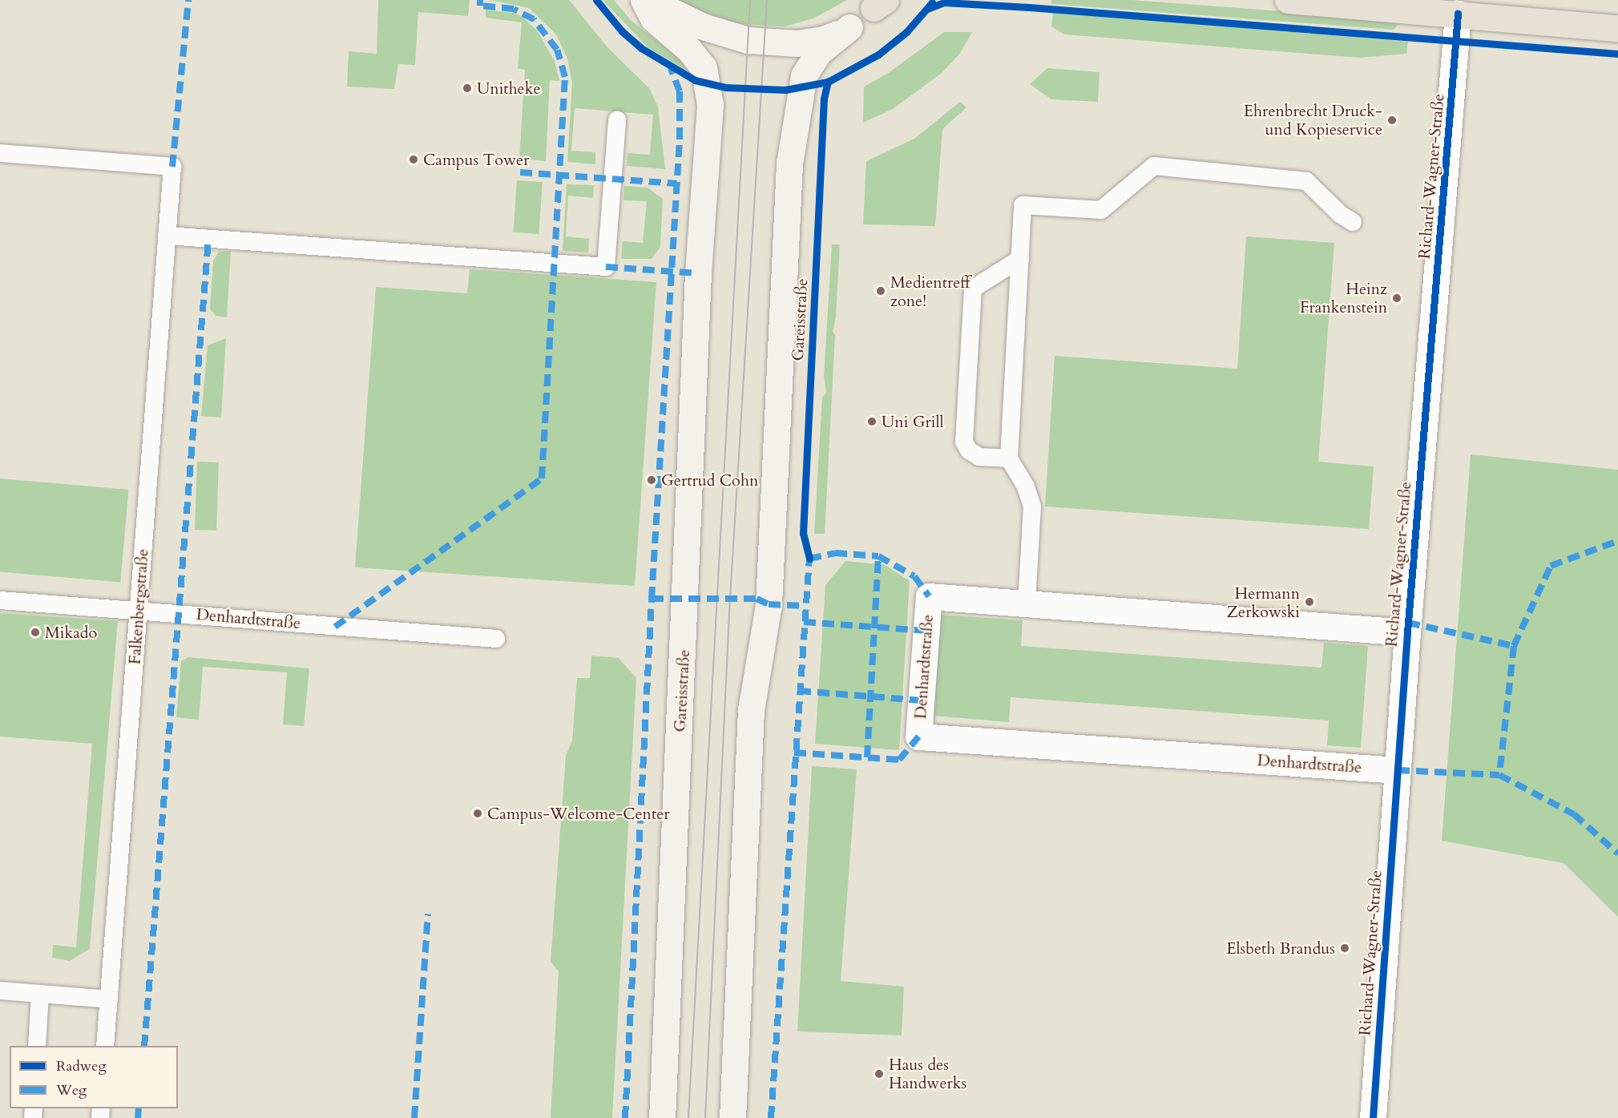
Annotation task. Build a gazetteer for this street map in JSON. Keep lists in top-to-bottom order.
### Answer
{
  "streets": {
    "main road": ["Gareisstraße"],
    "street": ["Richard-Wagner-Straße", "Denhardtstraße"],
    "lane": ["Falkenbergstraße"]
  },
  "crossings": [
    ["Richard-Wagner-Straße", "Denhardtstraße"],
    ["Falkenbergstraße", "Denhardtstraße"]
  ],
  "places": [
    "Unitheke",
    "Ehrenbrecht Druck- und Kopieservice",
    "Campus Tower",
    "Medientreff zone!",
    "Heinz Frankenstein",
    "Uni Grill",
    "Gertrud Cohn",
    "Hermann Zerkowski",
    "Mikado",
    "Campus-Welcome-Center",
    "Elsbeth Brandus",
    "Haus des Handwerks"
  ],
  "legend": ["Radweg", "Weg"]
}
